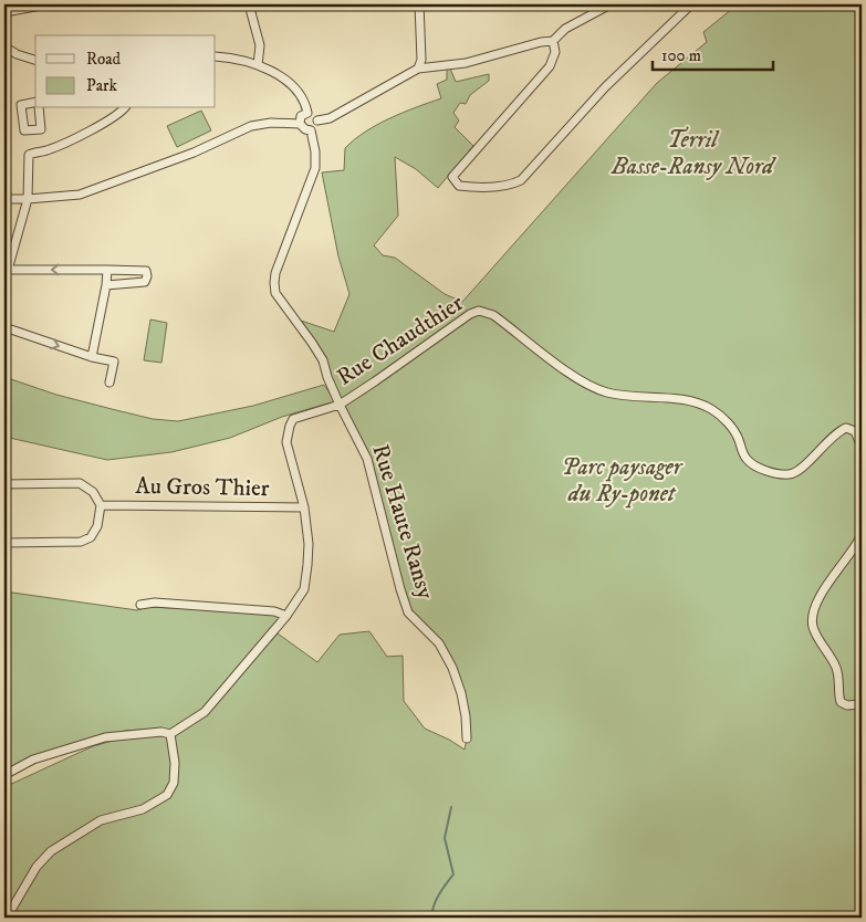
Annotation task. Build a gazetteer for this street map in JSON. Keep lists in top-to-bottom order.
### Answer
{
  "streets": {
    "street": ["Rue Chaudthier", "Au Gros Thier", "Rue Haute Ransy"]
  },
  "crossings": [
    ["Rue Chaudthier", "Rue Haute Ransy"]
  ],
  "parks": ["Terril Basse-Ransy Nord", "Parc paysager du Ry-ponet"],
  "legend": ["Road", "Park"],
  "scale_bar": "100 m"
}
